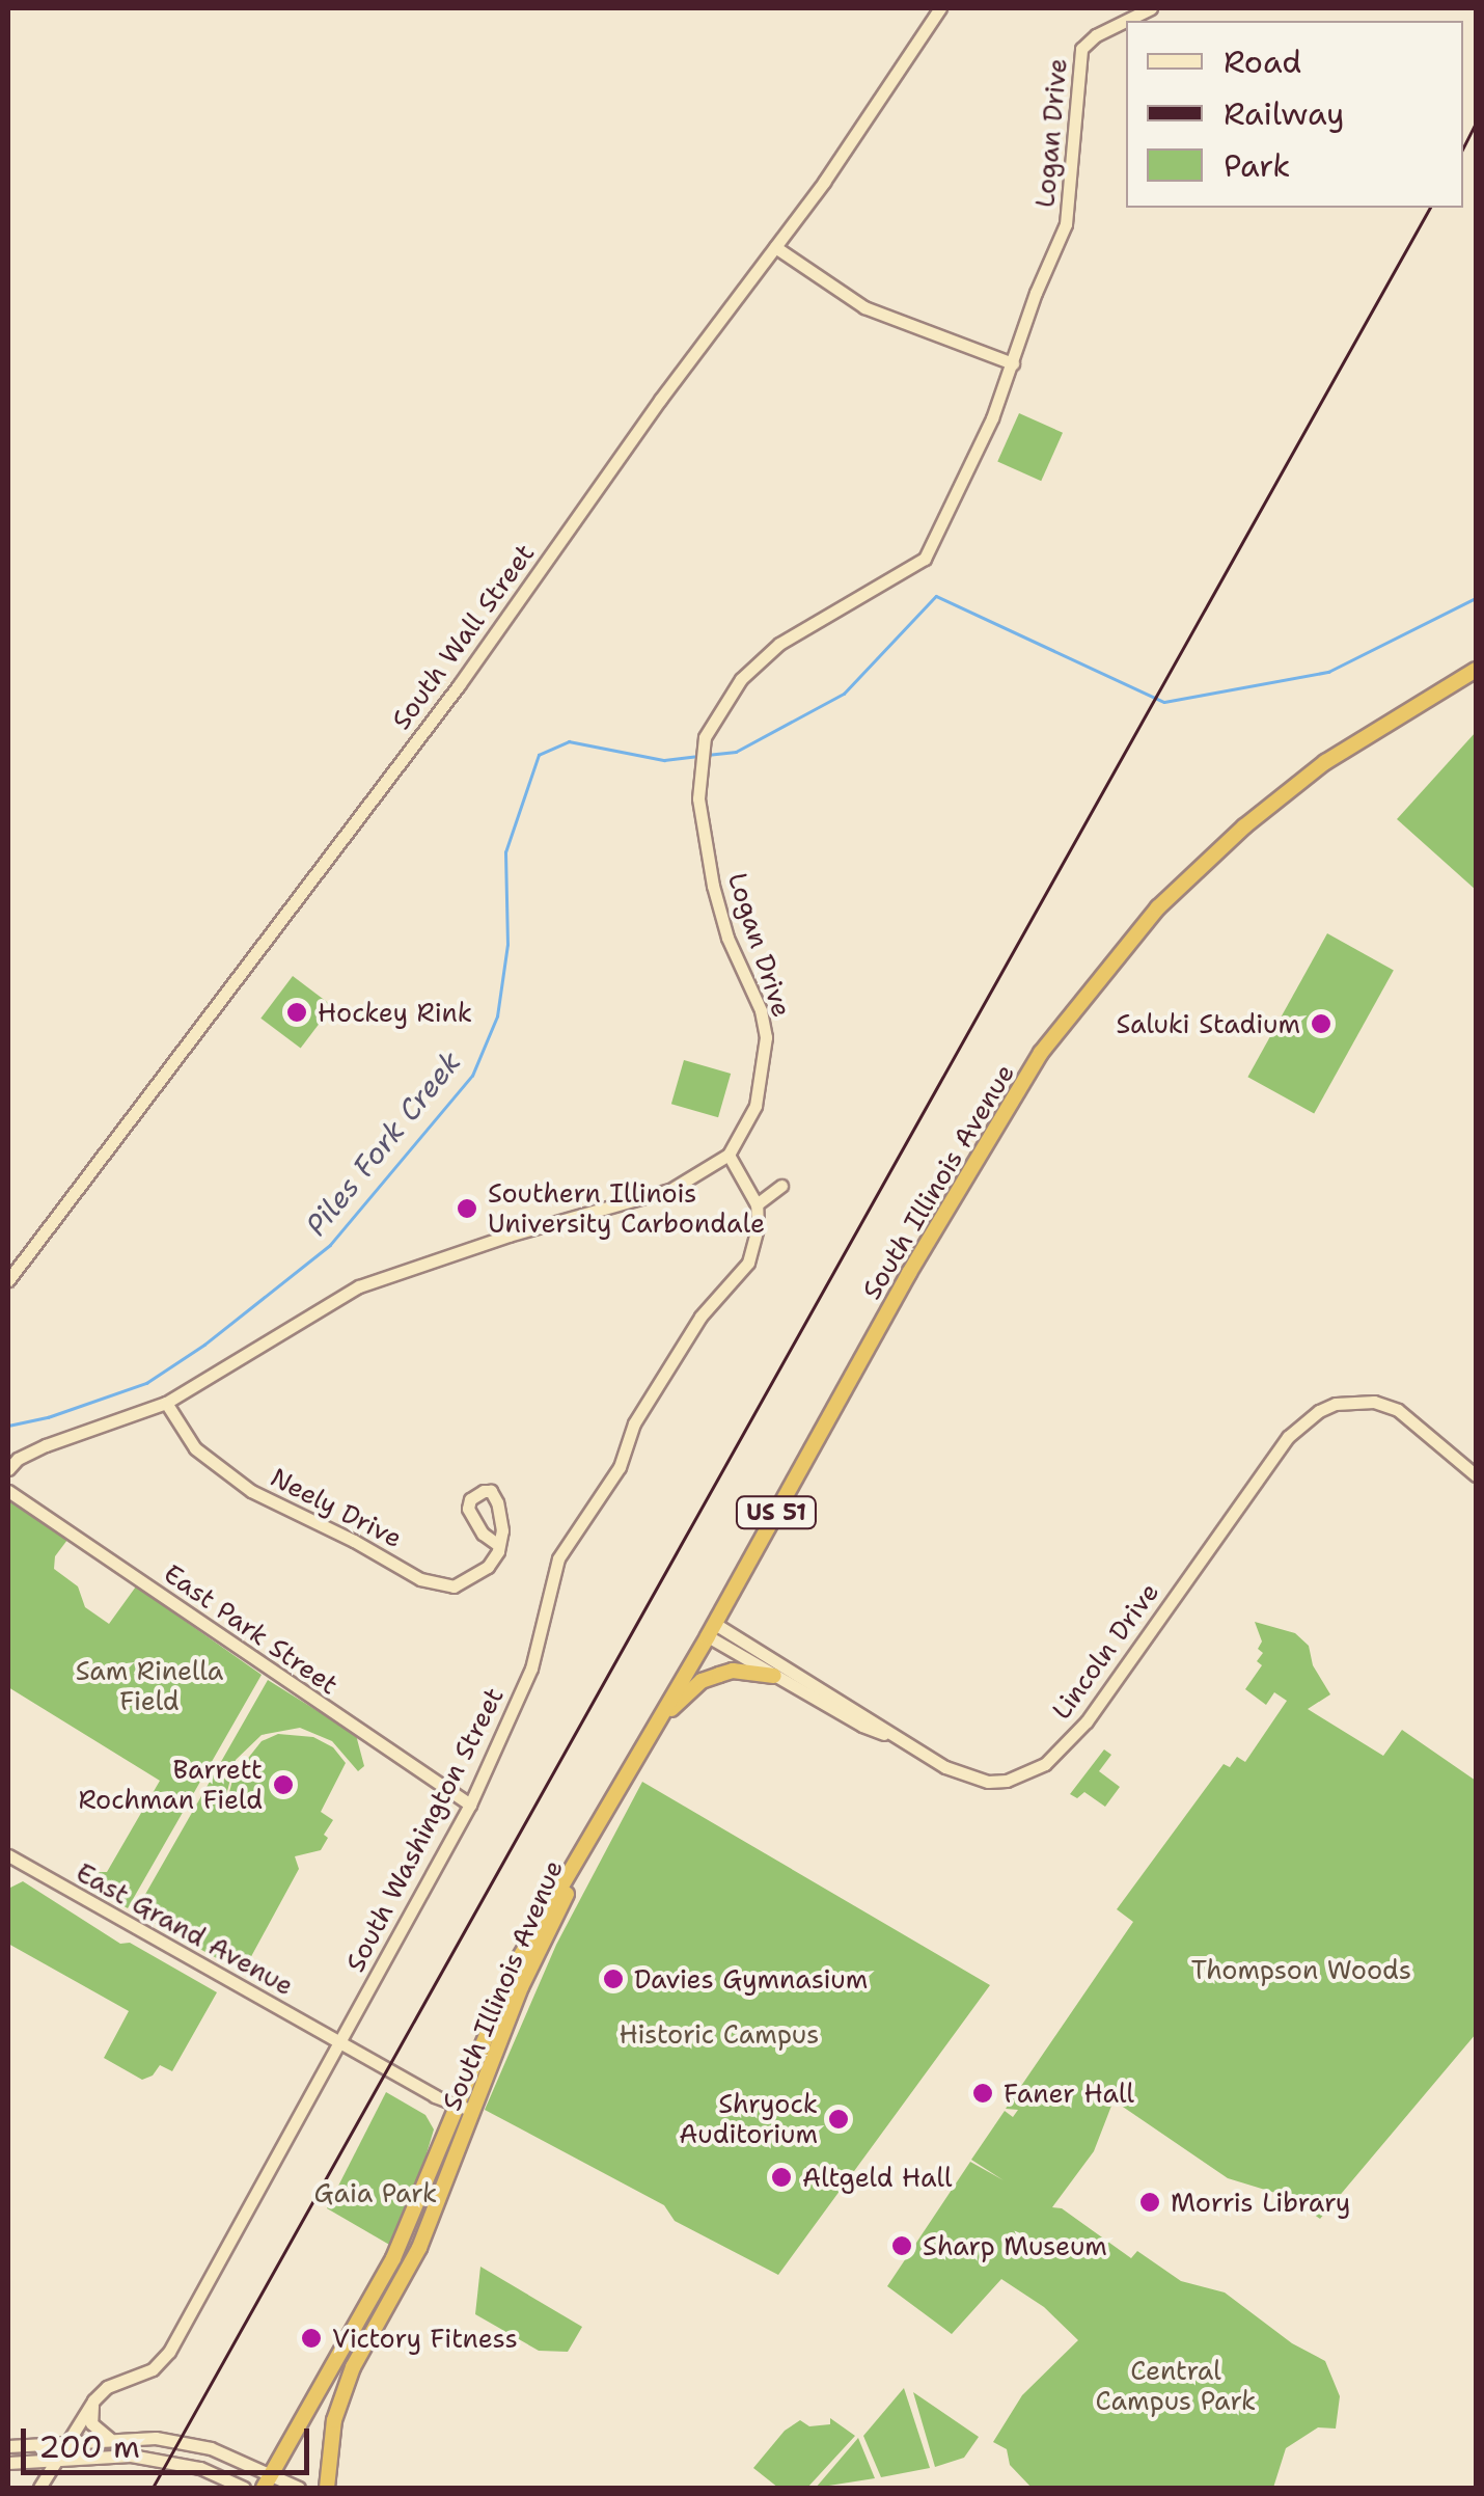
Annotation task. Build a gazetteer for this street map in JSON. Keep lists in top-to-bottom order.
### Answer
{
  "streets": {
    "highway": ["South Illinois Avenue", "US 51"],
    "street": [
      "Logan Drive",
      "South Wall Street",
      "Neely Drive",
      "East Park Street",
      "Lincoln Drive",
      "South Washington Street",
      "East Grand Avenue"
    ]
  },
  "crossings": [
    ["Logan Drive", "Neely Drive"],
    ["South Illinois Avenue", "Lincoln Drive"],
    ["South Illinois Avenue", "East Grand Avenue"],
    ["East Park Street", "South Washington Street"],
    ["South Washington Street", "East Grand Avenue"]
  ],
  "water": ["Piles Fork Creek"],
  "parks": [
    "Sam Rinella Field",
    "Thompson Woods",
    "Historic Campus",
    "Gaia Park",
    "Central Campus Park"
  ],
  "places": [
    "Hockey Rink",
    "Saluki Stadium",
    "Southern Illinois University Carbondale",
    "Barrett Rochman Field",
    "Davies Gymnasium",
    "Faner Hall",
    "Shryock Auditorium",
    "Altgeld Hall",
    "Morris Library",
    "Sharp Museum",
    "Victory Fitness"
  ],
  "legend": ["Road", "Railway", "Park"],
  "scale_bar": "200 m"
}
